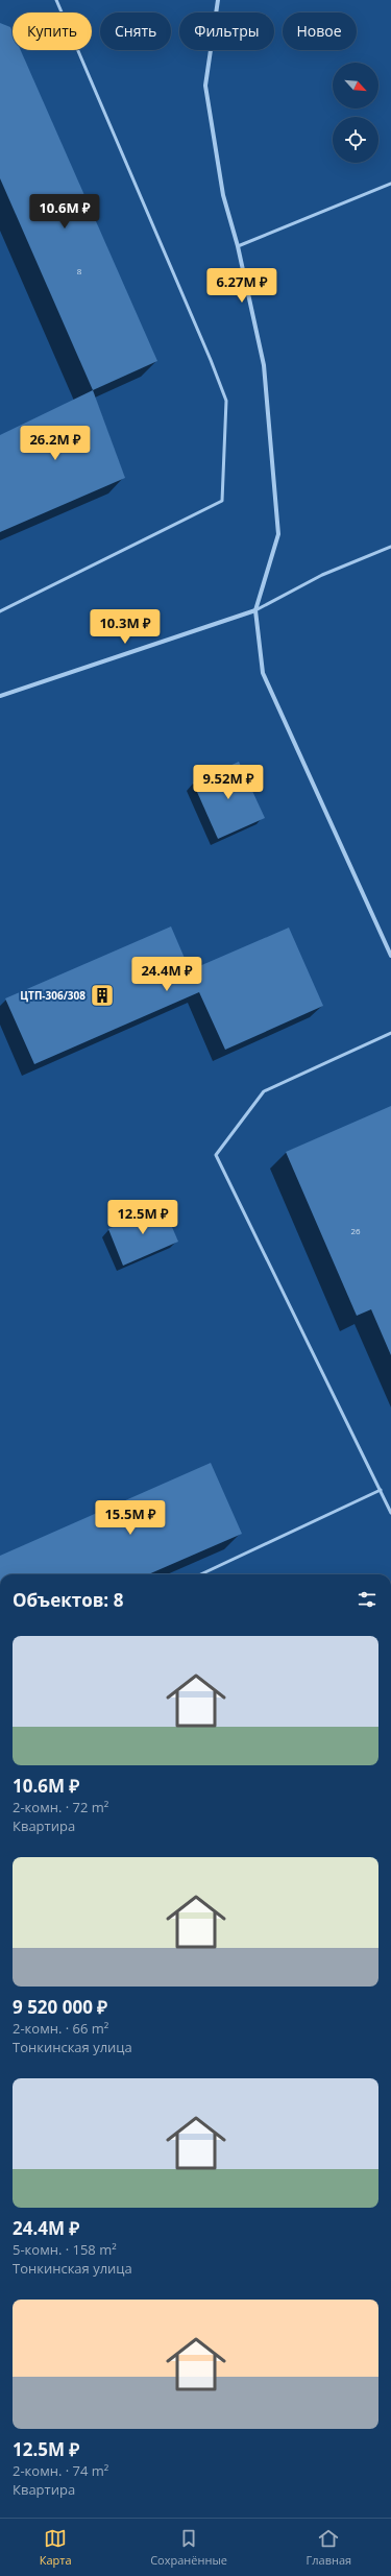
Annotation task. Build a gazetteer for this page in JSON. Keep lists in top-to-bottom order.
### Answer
{
  "places": {
    "building": ["ЦТП-306/308"]
  },
  "house_numbers": ["8", "26"],
  "north": "bottom right",
  "page": {
    "chip": [
      "Купить",
      "Снять",
      "Фильтры",
      "Новое"
    ],
    "price": [
      "10.6M ₽",
      "6.27M ₽",
      "26.2M ₽",
      "10.3M ₽",
      "9.52M ₽",
      "24.4M ₽",
      "12.5M ₽",
      "15.5M ₽"
    ],
    "heading": "Объектов: 8",
    "list": [
      {
        "name": "10.6M ₽",
        "note": "2-комн. · 72 m² · Квартира"
      },
      {
        "name": "9 520 000 ₽",
        "note": "2-комн. · 66 m² · Тонкинская улица"
      },
      {
        "name": "24.4M ₽",
        "note": "5-комн. · 158 m² · Тонкинская улица"
      },
      {
        "name": "12.5M ₽",
        "note": "2-комн. · 74 m² · Квартира"
      }
    ],
    "tabs": ["Карта", "Сохранённые", "Главная"]
  }
}
